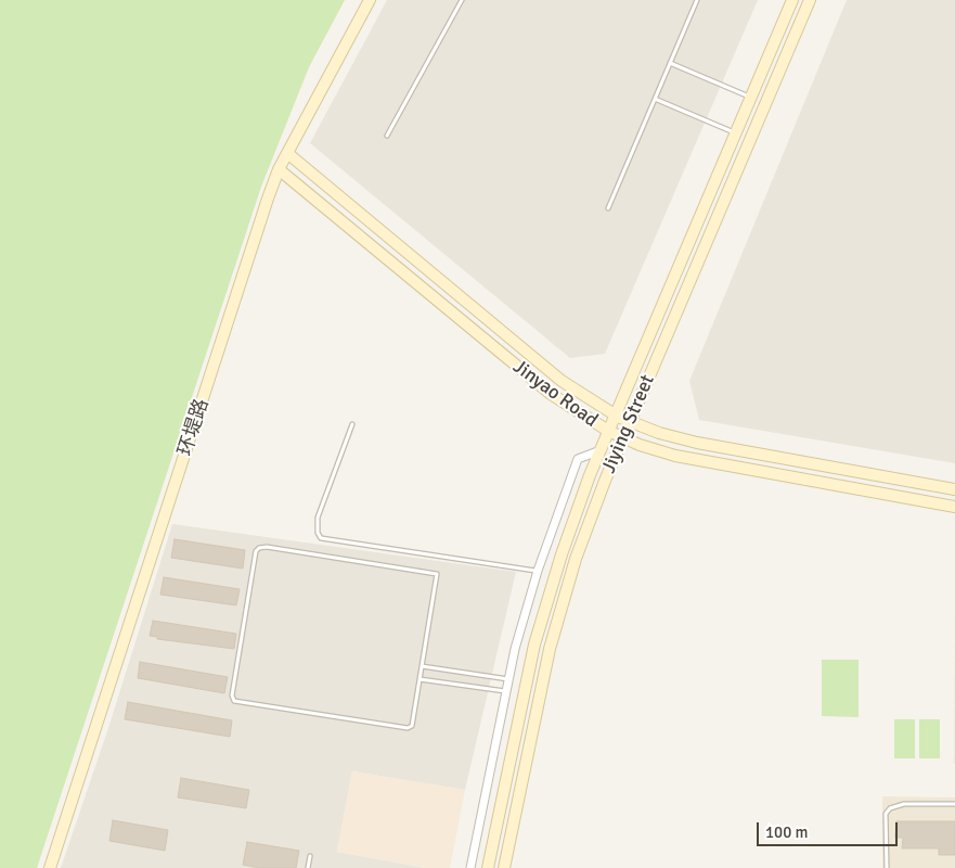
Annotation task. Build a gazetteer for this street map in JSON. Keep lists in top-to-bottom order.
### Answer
{
  "streets": {
    "street": ["Jinyao Road", "Jiying Street", "环堤路"]
  },
  "crossings": [
    ["Jinyao Road", "Jiying Street"],
    ["Jinyao Road", "环堤路"]
  ],
  "scale_bar": "100 m"
}
